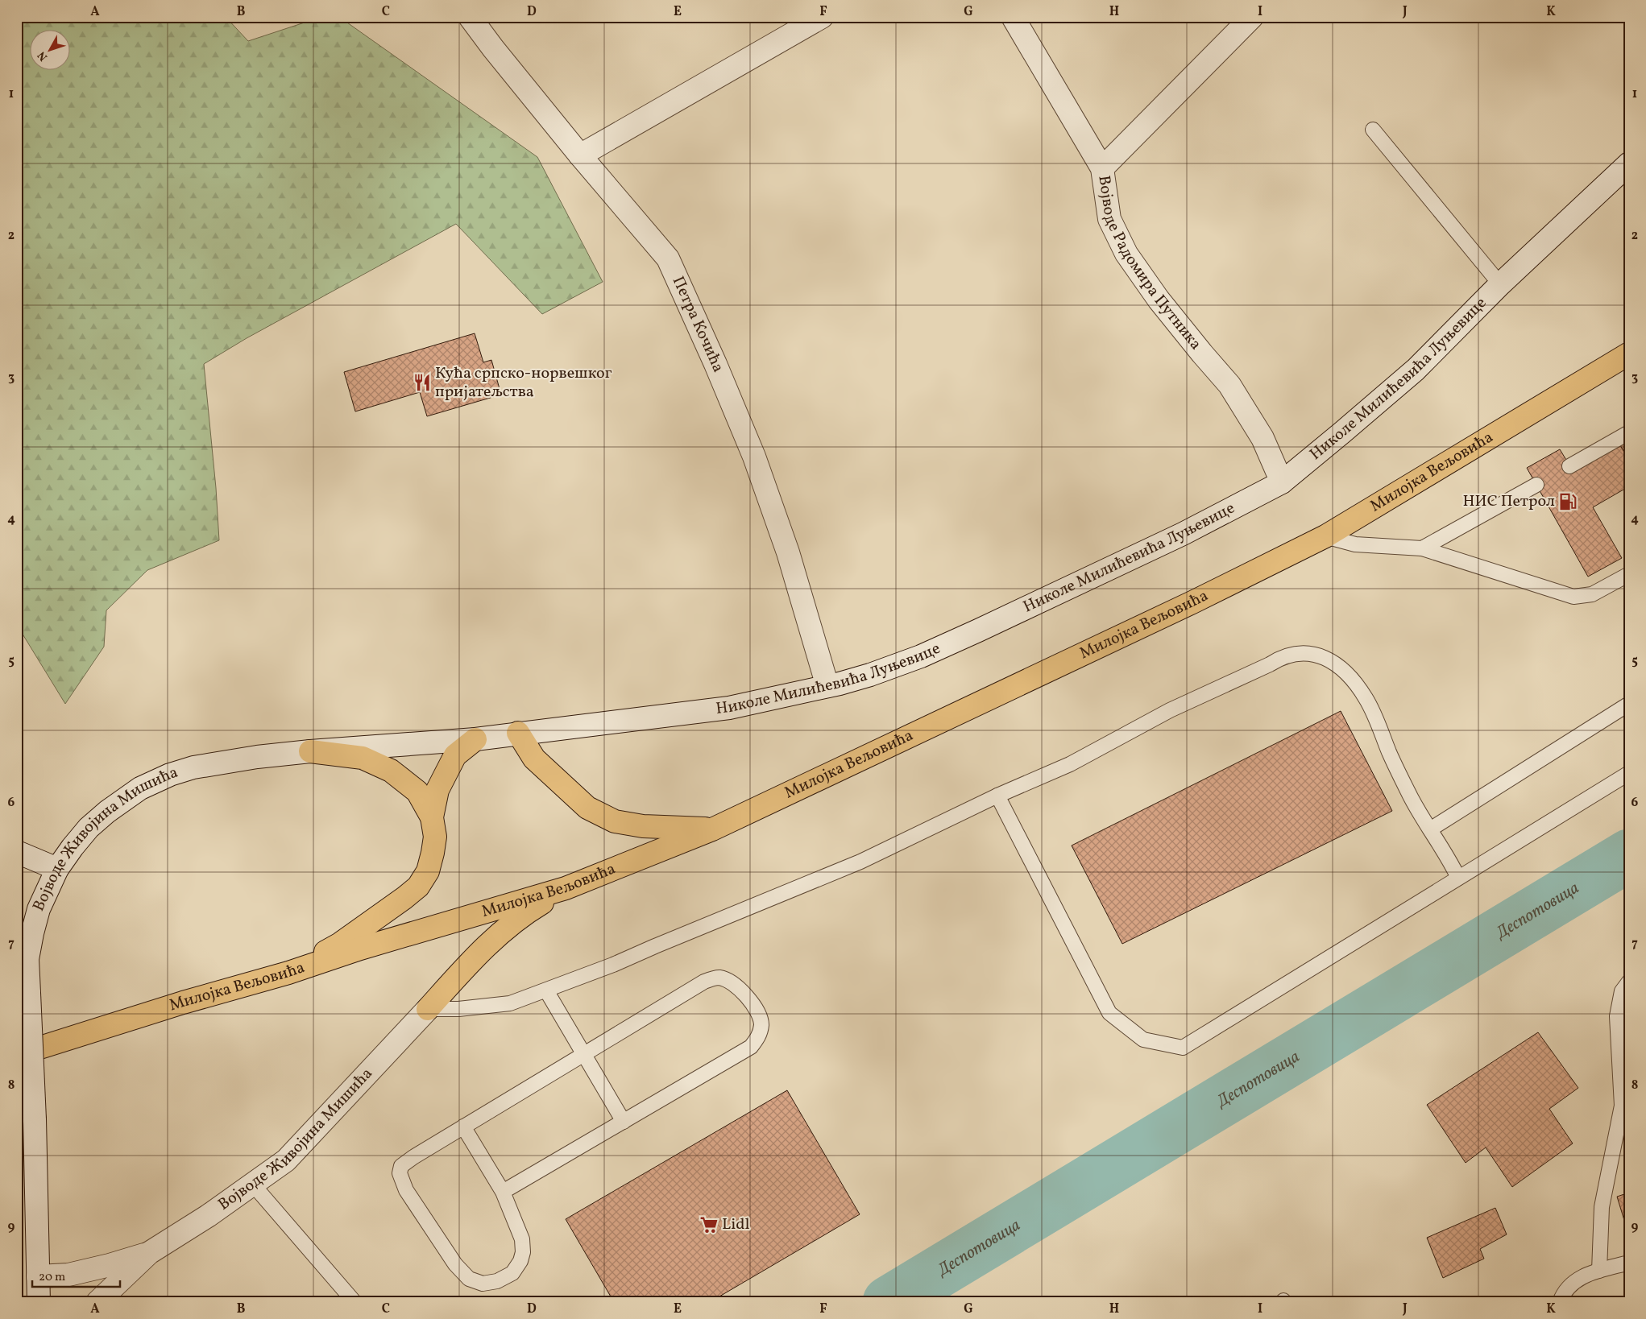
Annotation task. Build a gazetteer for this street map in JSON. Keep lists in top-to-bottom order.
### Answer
{
  "streets": {
    "main road": ["Милојка Вељовића"],
    "street": [
      "Војводе Радомира Путника",
      "Петра Кочића",
      "Николе Милићевића Луњевице",
      "Војводе Живојина Мишића"
    ]
  },
  "crossings": [
    ["Војводе Радомира Путника", "Николе Милићевића Луњевице"],
    ["Петра Кочића", "Николе Милићевића Луњевице"],
    ["Николе Милићевића Луњевице", "Војводе Живојина Мишића"]
  ],
  "water": ["Деспотовица"],
  "places": {
    "restaurant": ["Кућа српско-норвешког пријатељства"],
    "fuel station": ["НИС Петрол"],
    "supermarket": ["Lidl"]
  },
  "scale_bar": "20 m",
  "north": "bottom left",
  "grid": {
    "columns": [
      "A",
      "B",
      "C",
      "D",
      "E",
      "F",
      "G",
      "H",
      "I",
      "J",
      "K"
    ],
    "rows": [
      "1",
      "2",
      "3",
      "4",
      "5",
      "6",
      "7",
      "8",
      "9"
    ]
  }
}
